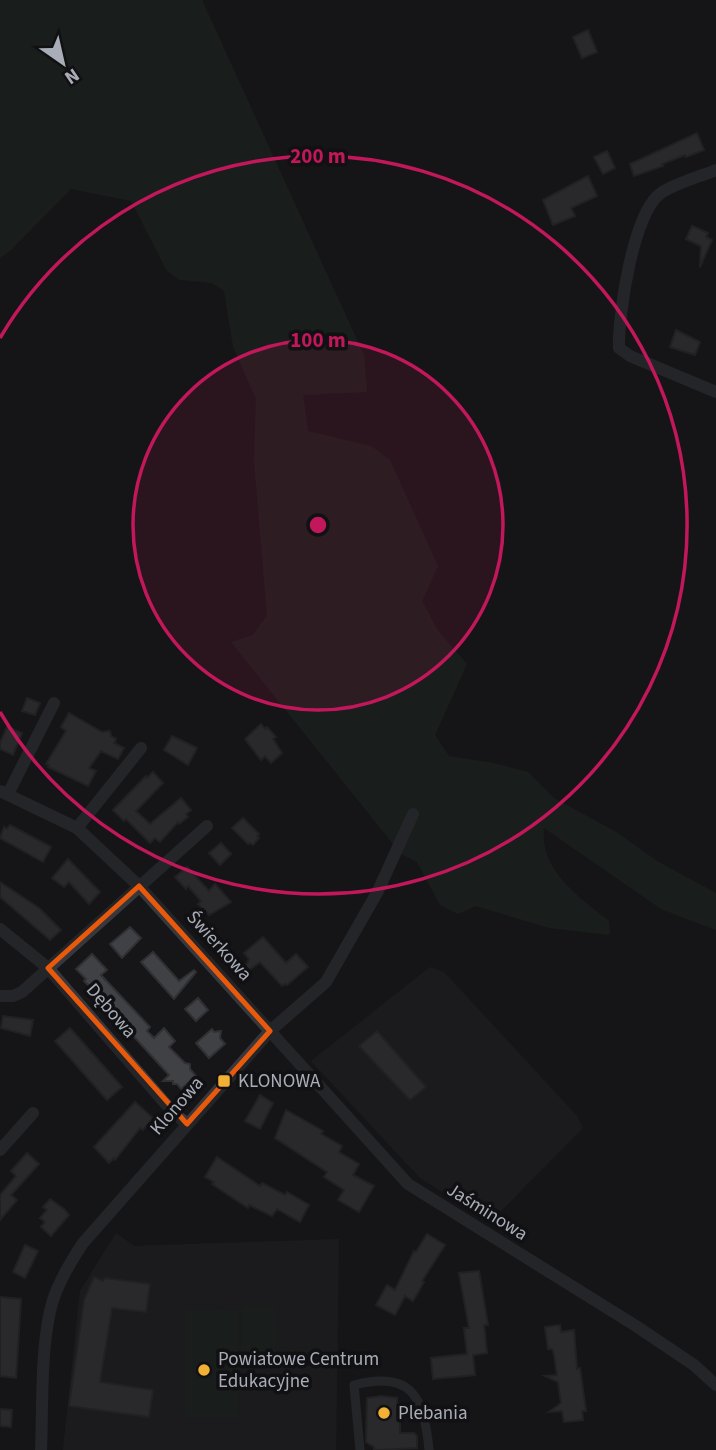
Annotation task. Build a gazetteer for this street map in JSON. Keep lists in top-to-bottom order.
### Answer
{
  "streets": {
    "street": [
      "Świerkowa",
      "Dębowa",
      "Klonowa",
      "Jaśminowa"
    ]
  },
  "crossings": [
    ["Świerkowa", "Klonowa"],
    ["Świerkowa", "Jaśminowa"],
    ["Dębowa", "Klonowa"],
    ["Klonowa", "Jaśminowa"]
  ],
  "places": {
    "transit": ["KLONOWA"],
    "other": ["Powiatowe Centrum Edukacyjne", "Plebania"]
  },
  "north": "bottom right",
  "rings": ["200 m", "100 m"]
}
